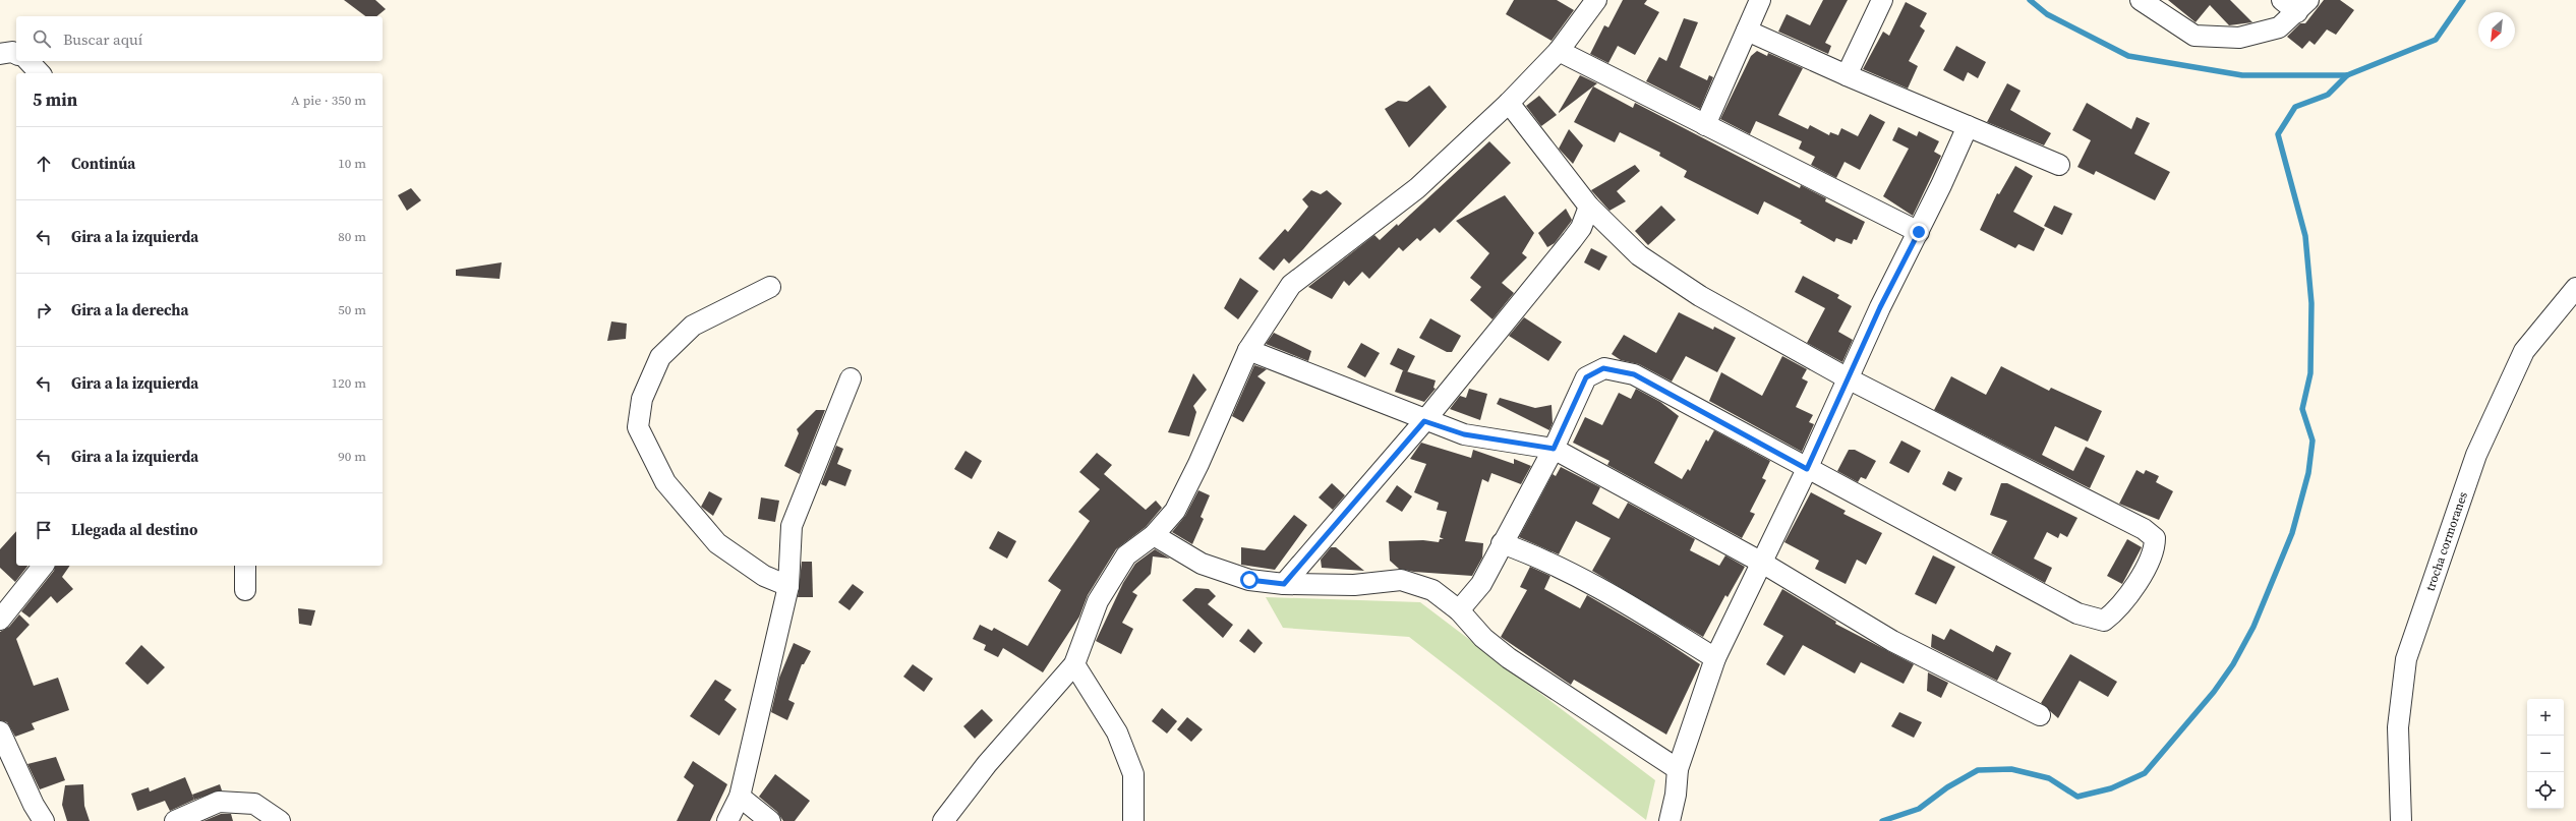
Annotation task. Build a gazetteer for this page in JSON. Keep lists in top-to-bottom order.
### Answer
{
  "streets": {
    "street": ["trocha cormoranes"]
  },
  "north": "bottom left",
  "page": {
    "search": "Buscar aquí",
    "heading": ["5 min", "A pie · 350 m"],
    "list": [
      ["Continúa", "10 m"],
      ["Gira a la izquierda", "80 m"],
      ["Gira a la derecha", "50 m"],
      ["Gira a la izquierda", "120 m"],
      ["Gira a la izquierda", "90 m"],
      "Llegada al destino"
    ],
    "map_buttons": ["+", "−"]
  }
}
